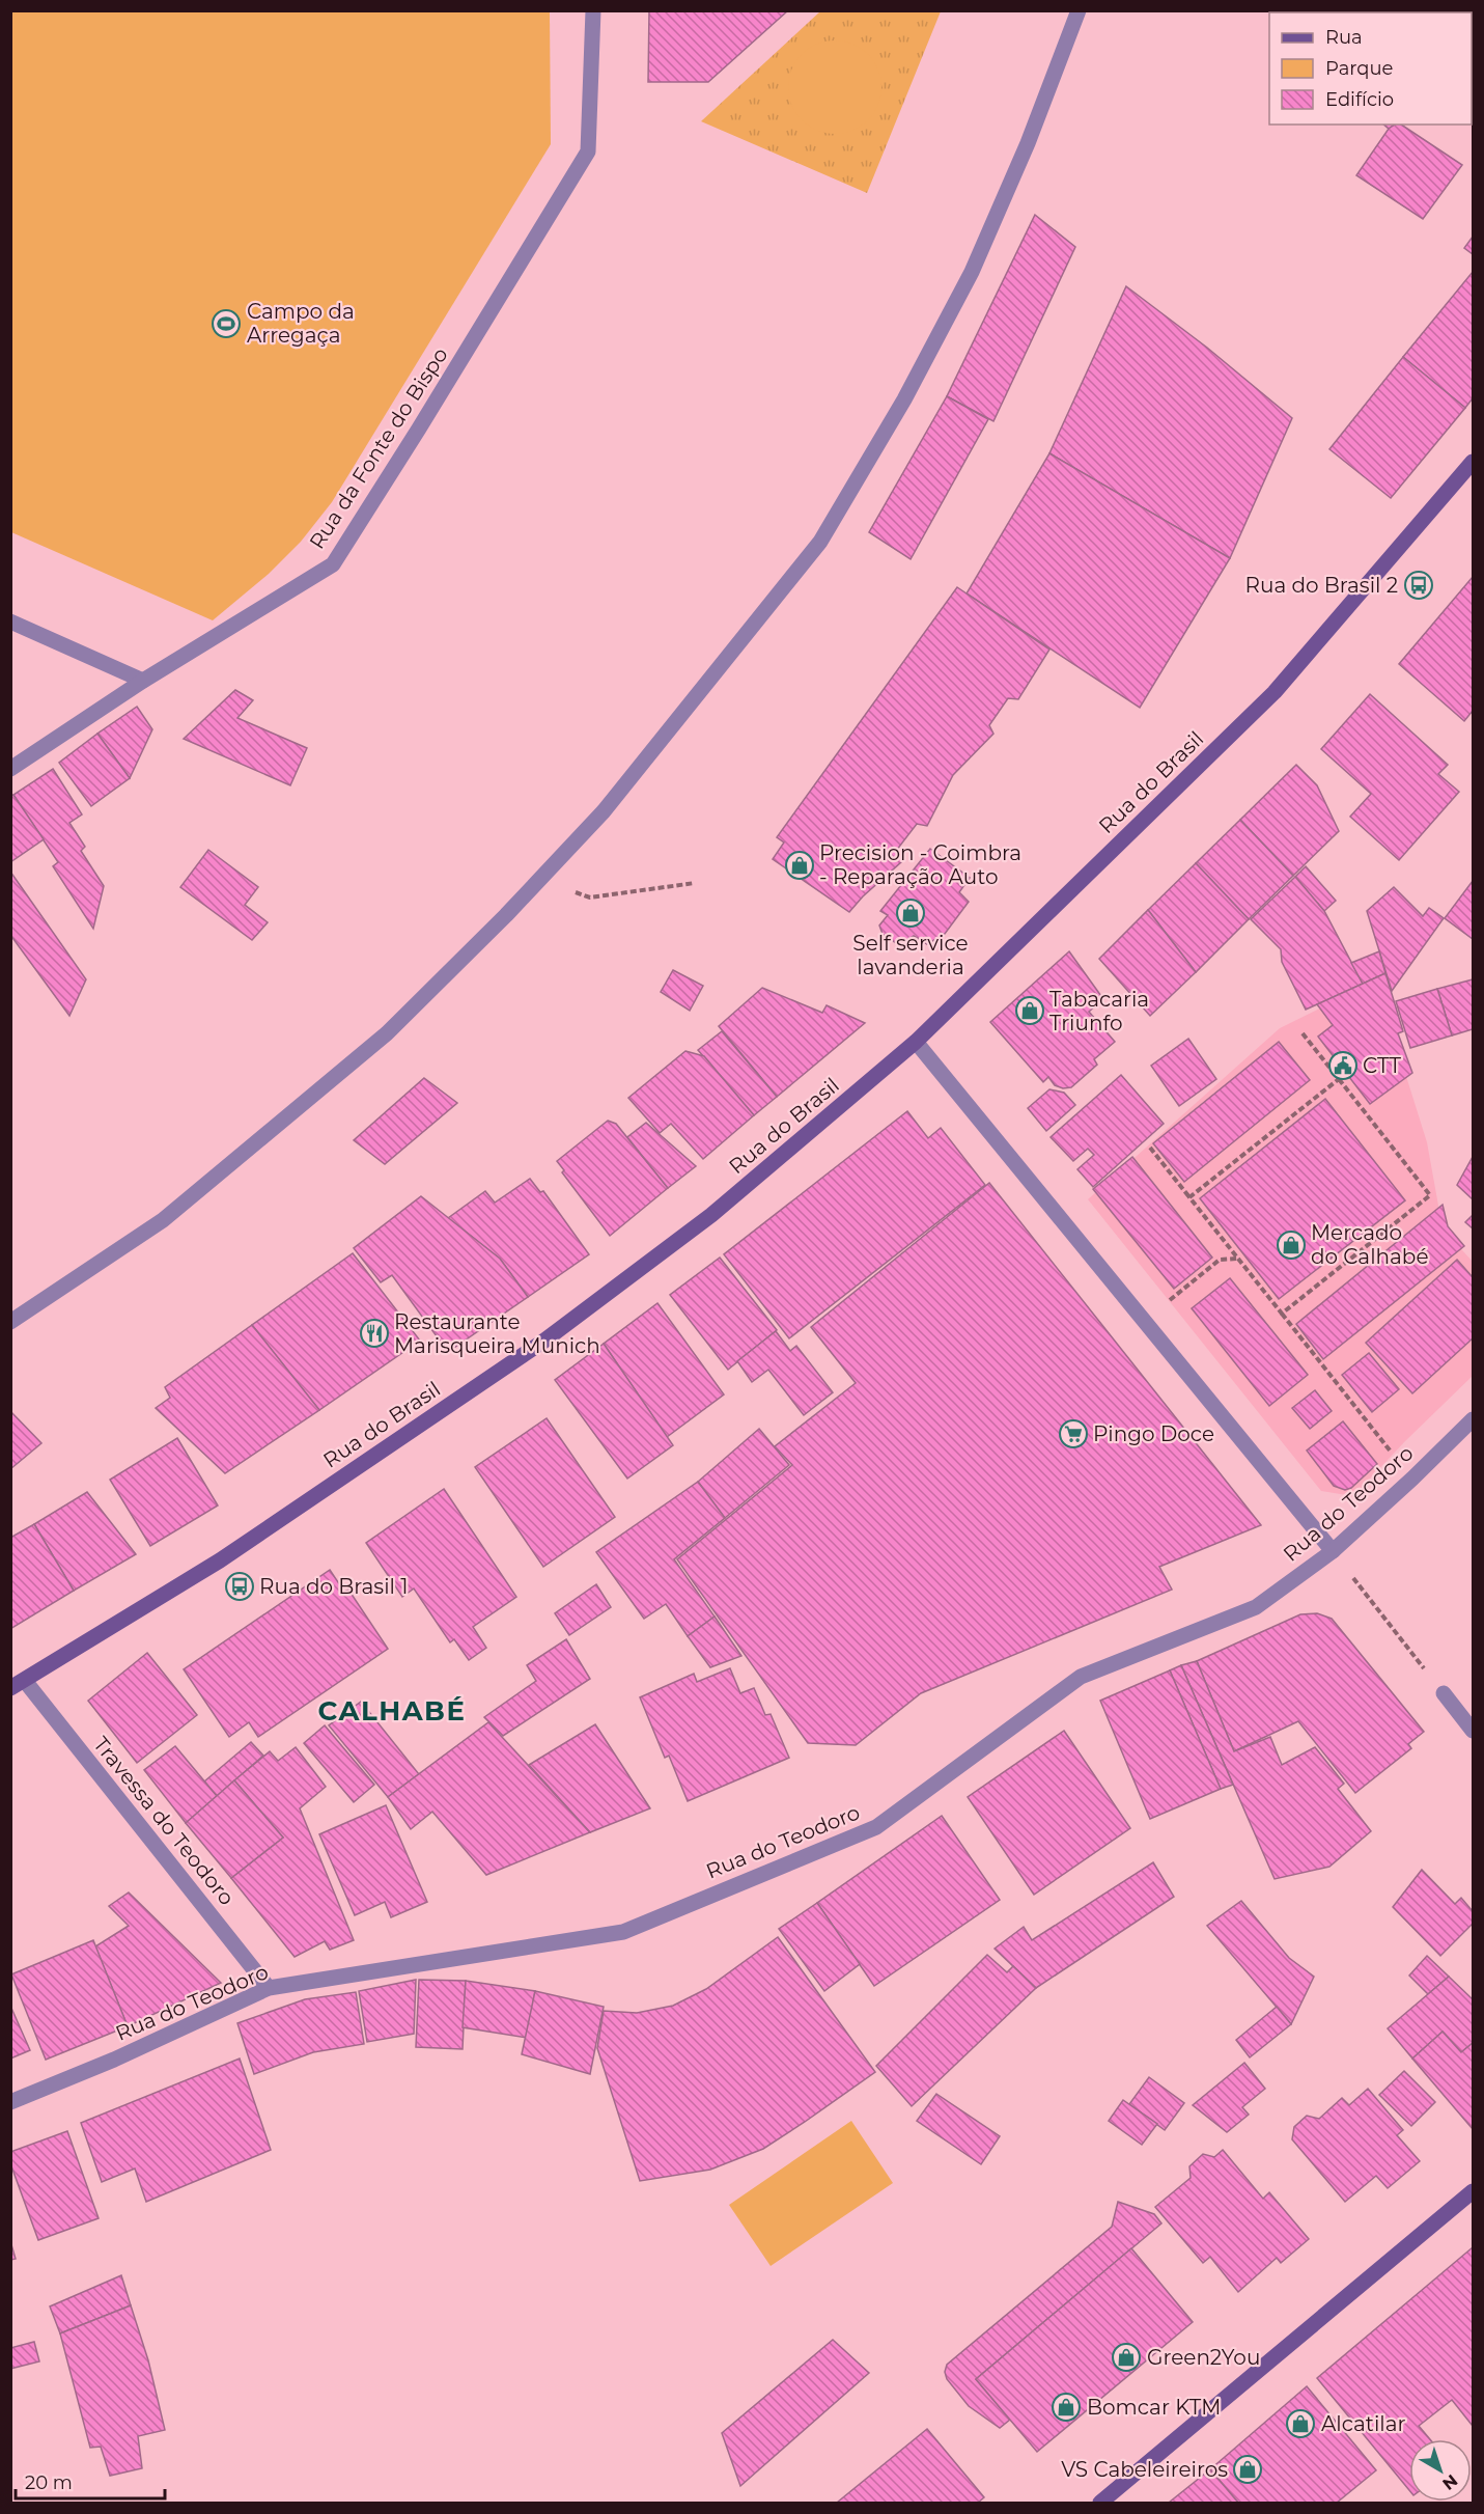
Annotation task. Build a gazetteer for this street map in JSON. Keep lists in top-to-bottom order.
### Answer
{
  "streets": {
    "main road": ["Rua do Brasil"],
    "street": ["Rua da Fonte do Bispo", "Rua do Teodoro", "Travessa do Teodoro"]
  },
  "crossings": [
    ["Rua do Brasil", "Travessa do Teodoro"],
    ["Rua do Teodoro", "Travessa do Teodoro"]
  ],
  "districts": ["CALHABÉ"],
  "places": {
    "sports": ["Campo da Arregaça"],
    "bus stop": ["Rua do Brasil 2", "Rua do Brasil 1"],
    "shop": [
      "Precision - Coimbra - Reparação Auto",
      "Self service lavanderia",
      "Tabacaria Triunfo",
      "Mercado do Calhabé",
      "Green2You",
      "Bomcar KTM",
      "Alcatilar",
      "VS Cabeleireiros"
    ],
    "public building": ["CTT"],
    "restaurant": ["Restaurante Marisqueira Munich"],
    "supermarket": ["Pingo Doce"]
  },
  "legend": ["Rua", "Parque", "Edifício"],
  "scale_bar": "20 m",
  "north": "bottom right"
}
